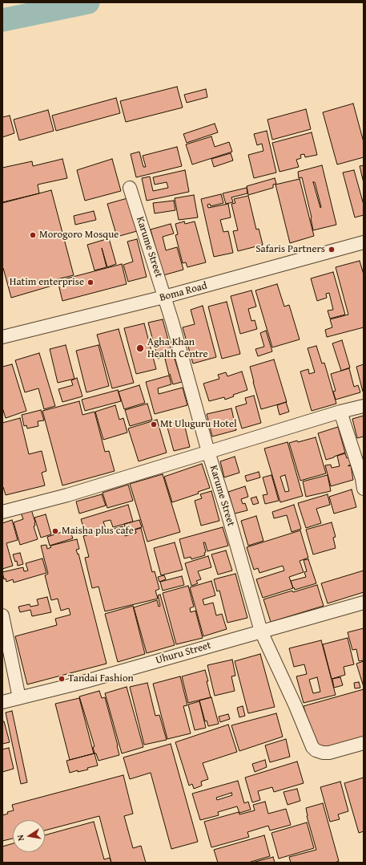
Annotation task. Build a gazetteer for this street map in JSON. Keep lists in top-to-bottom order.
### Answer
{
  "streets": {
    "street": ["Karume Street", "Boma Road", "Uhuru Street"]
  },
  "crossings": [
    ["Karume Street", "Boma Road"],
    ["Karume Street", "Uhuru Street"]
  ],
  "places": [
    "Morogoro Mosque",
    "Safaris Partners",
    "Hatim enterprise",
    "Agha Khan Health Centre",
    "Mt Uluguru Hotel",
    "Maisha plus cafe",
    "Tandai Fashion"
  ],
  "north": "left"
}
